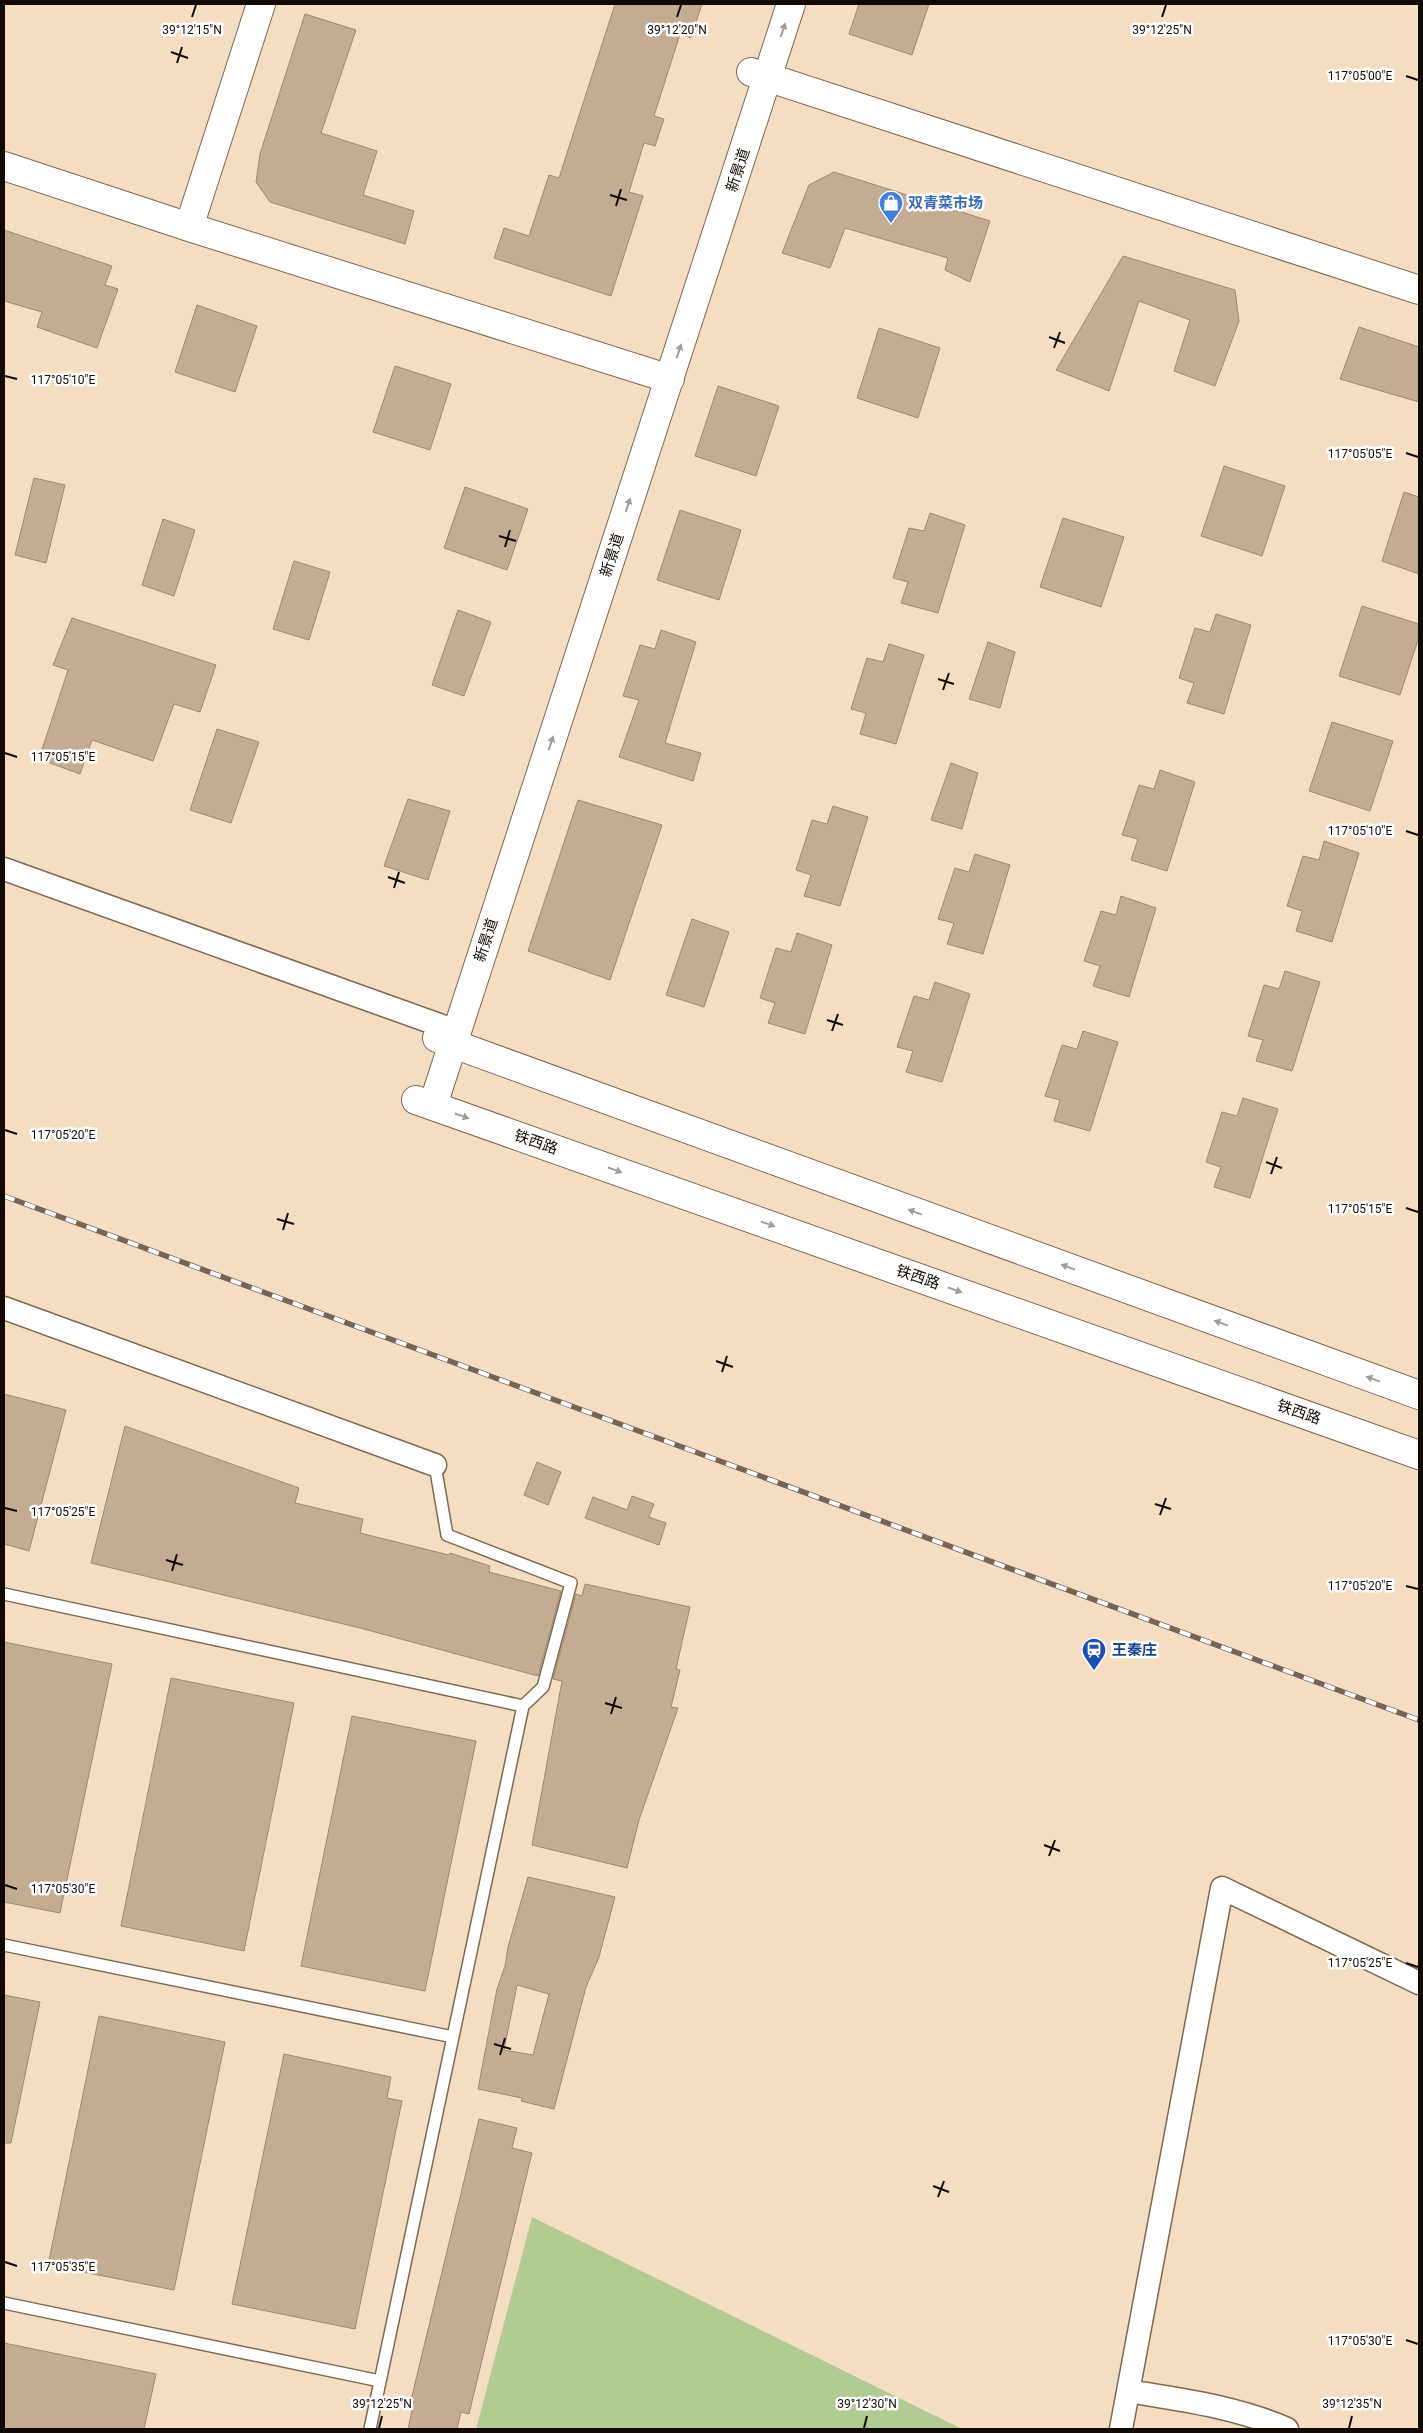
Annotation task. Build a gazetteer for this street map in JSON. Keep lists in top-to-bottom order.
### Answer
{
  "streets": {
    "street": ["新景道", "铁西路"]
  },
  "crossings": [
    ["新景道", "铁西路"]
  ],
  "places": {
    "shop": ["双青菜市场"],
    "station": ["王秦庄"]
  },
  "coordinates": [
    "39°12'15\"N",
    "39°12'20\"N",
    "39°12'25\"N",
    "117°05'00\"E",
    "117°05'10\"E",
    "117°05'05\"E",
    "117°05'15\"E",
    "117°05'20\"E",
    "117°05'25\"E",
    "117°05'30\"E",
    "117°05'35\"E",
    "39°12'30\"N",
    "39°12'35\"N"
  ]
}
